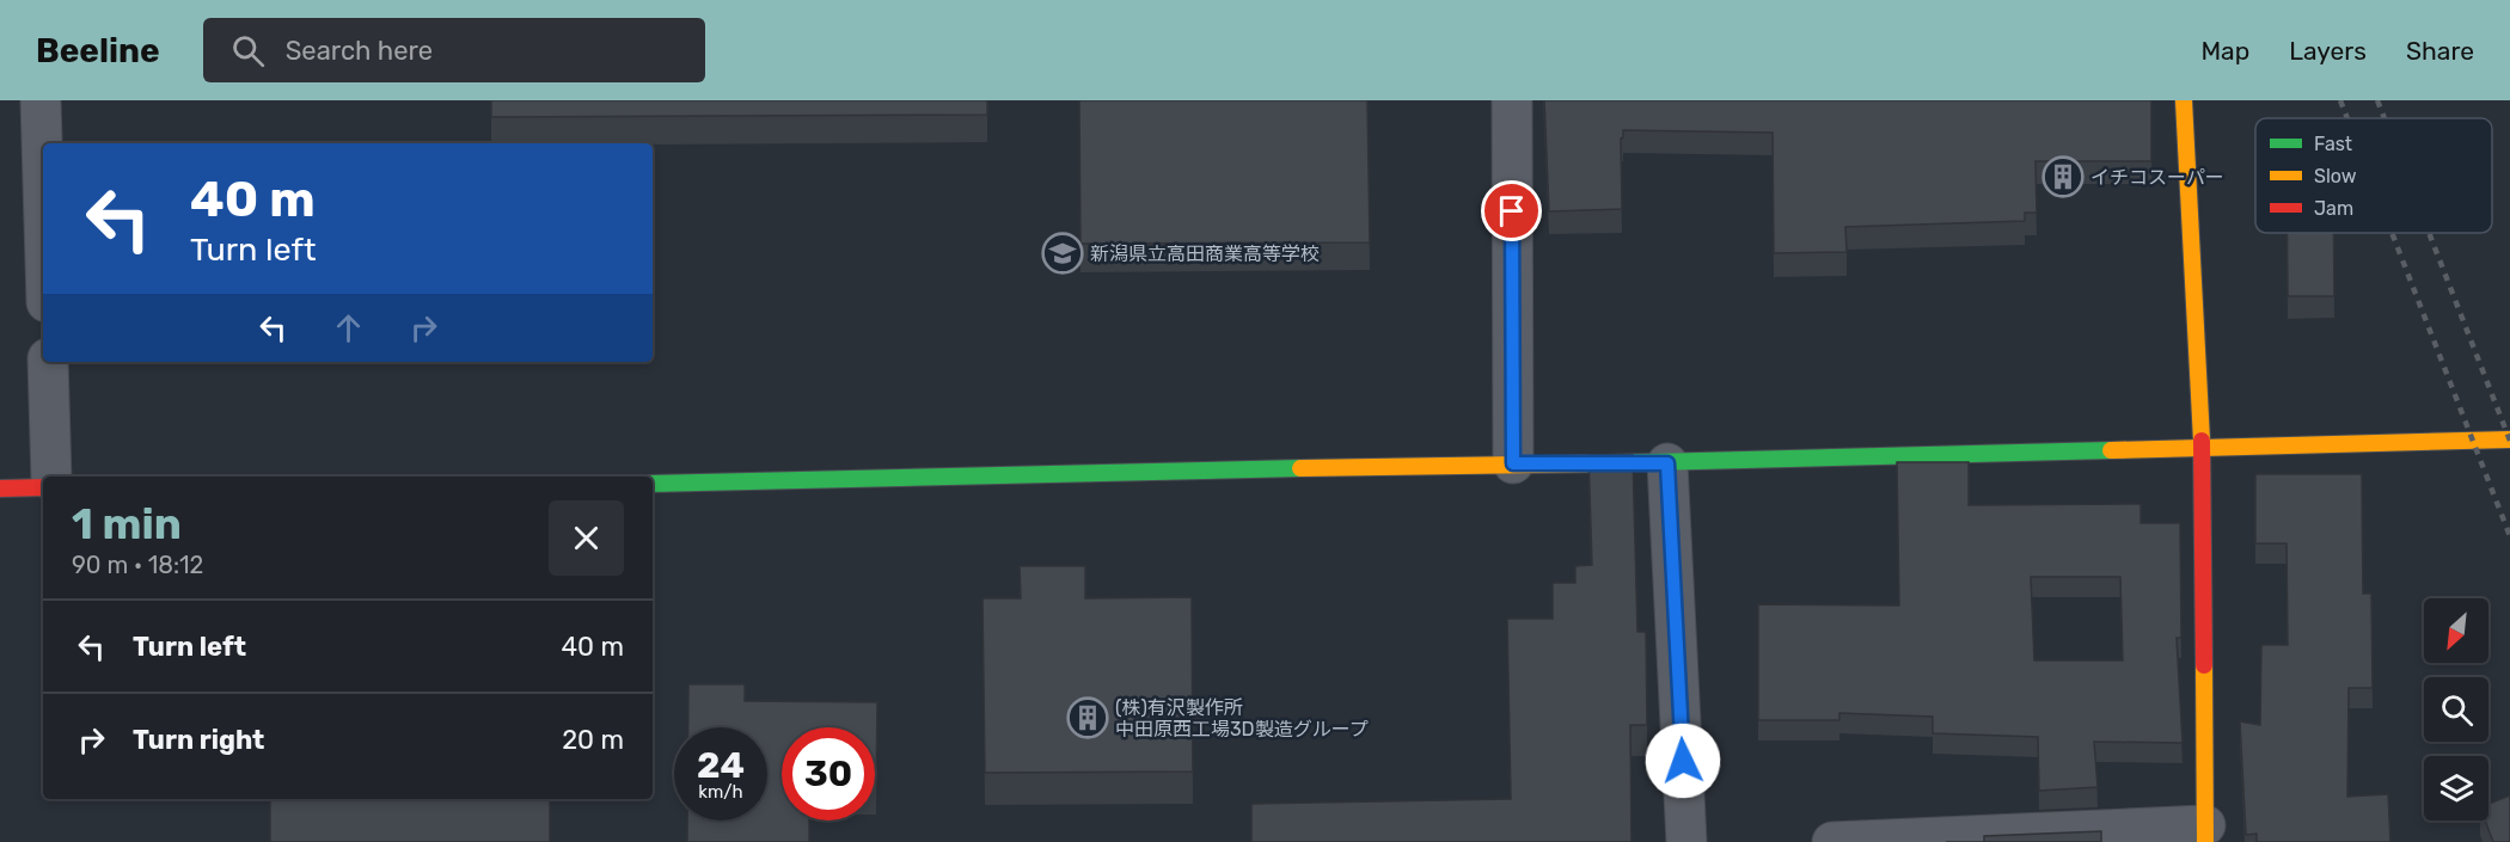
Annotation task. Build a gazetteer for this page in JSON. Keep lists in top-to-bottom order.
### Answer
{
  "places": {
    "building": ["イチコスーパー", "(株)有沢製作所 中田原西工場3D製造グループ"],
    "school or university": ["新潟県立高田商業高等学校"]
  },
  "legend": ["Fast", "Slow", "Jam"],
  "north": "bottom left",
  "page": {
    "header": "Beeline",
    "search": "Search here",
    "nav": ["Map", "Layers", "Share"],
    "turn": ["40 m", "Turn left"],
    "heading": ["1 min", "90 m · 18:12"],
    "list": [
      {
        "name": "Turn left",
        "value": "40 m"
      },
      {
        "name": "Turn right",
        "value": "20 m"
      }
    ],
    "speed": "24 km/h",
    "limit": "30"
  }
}
